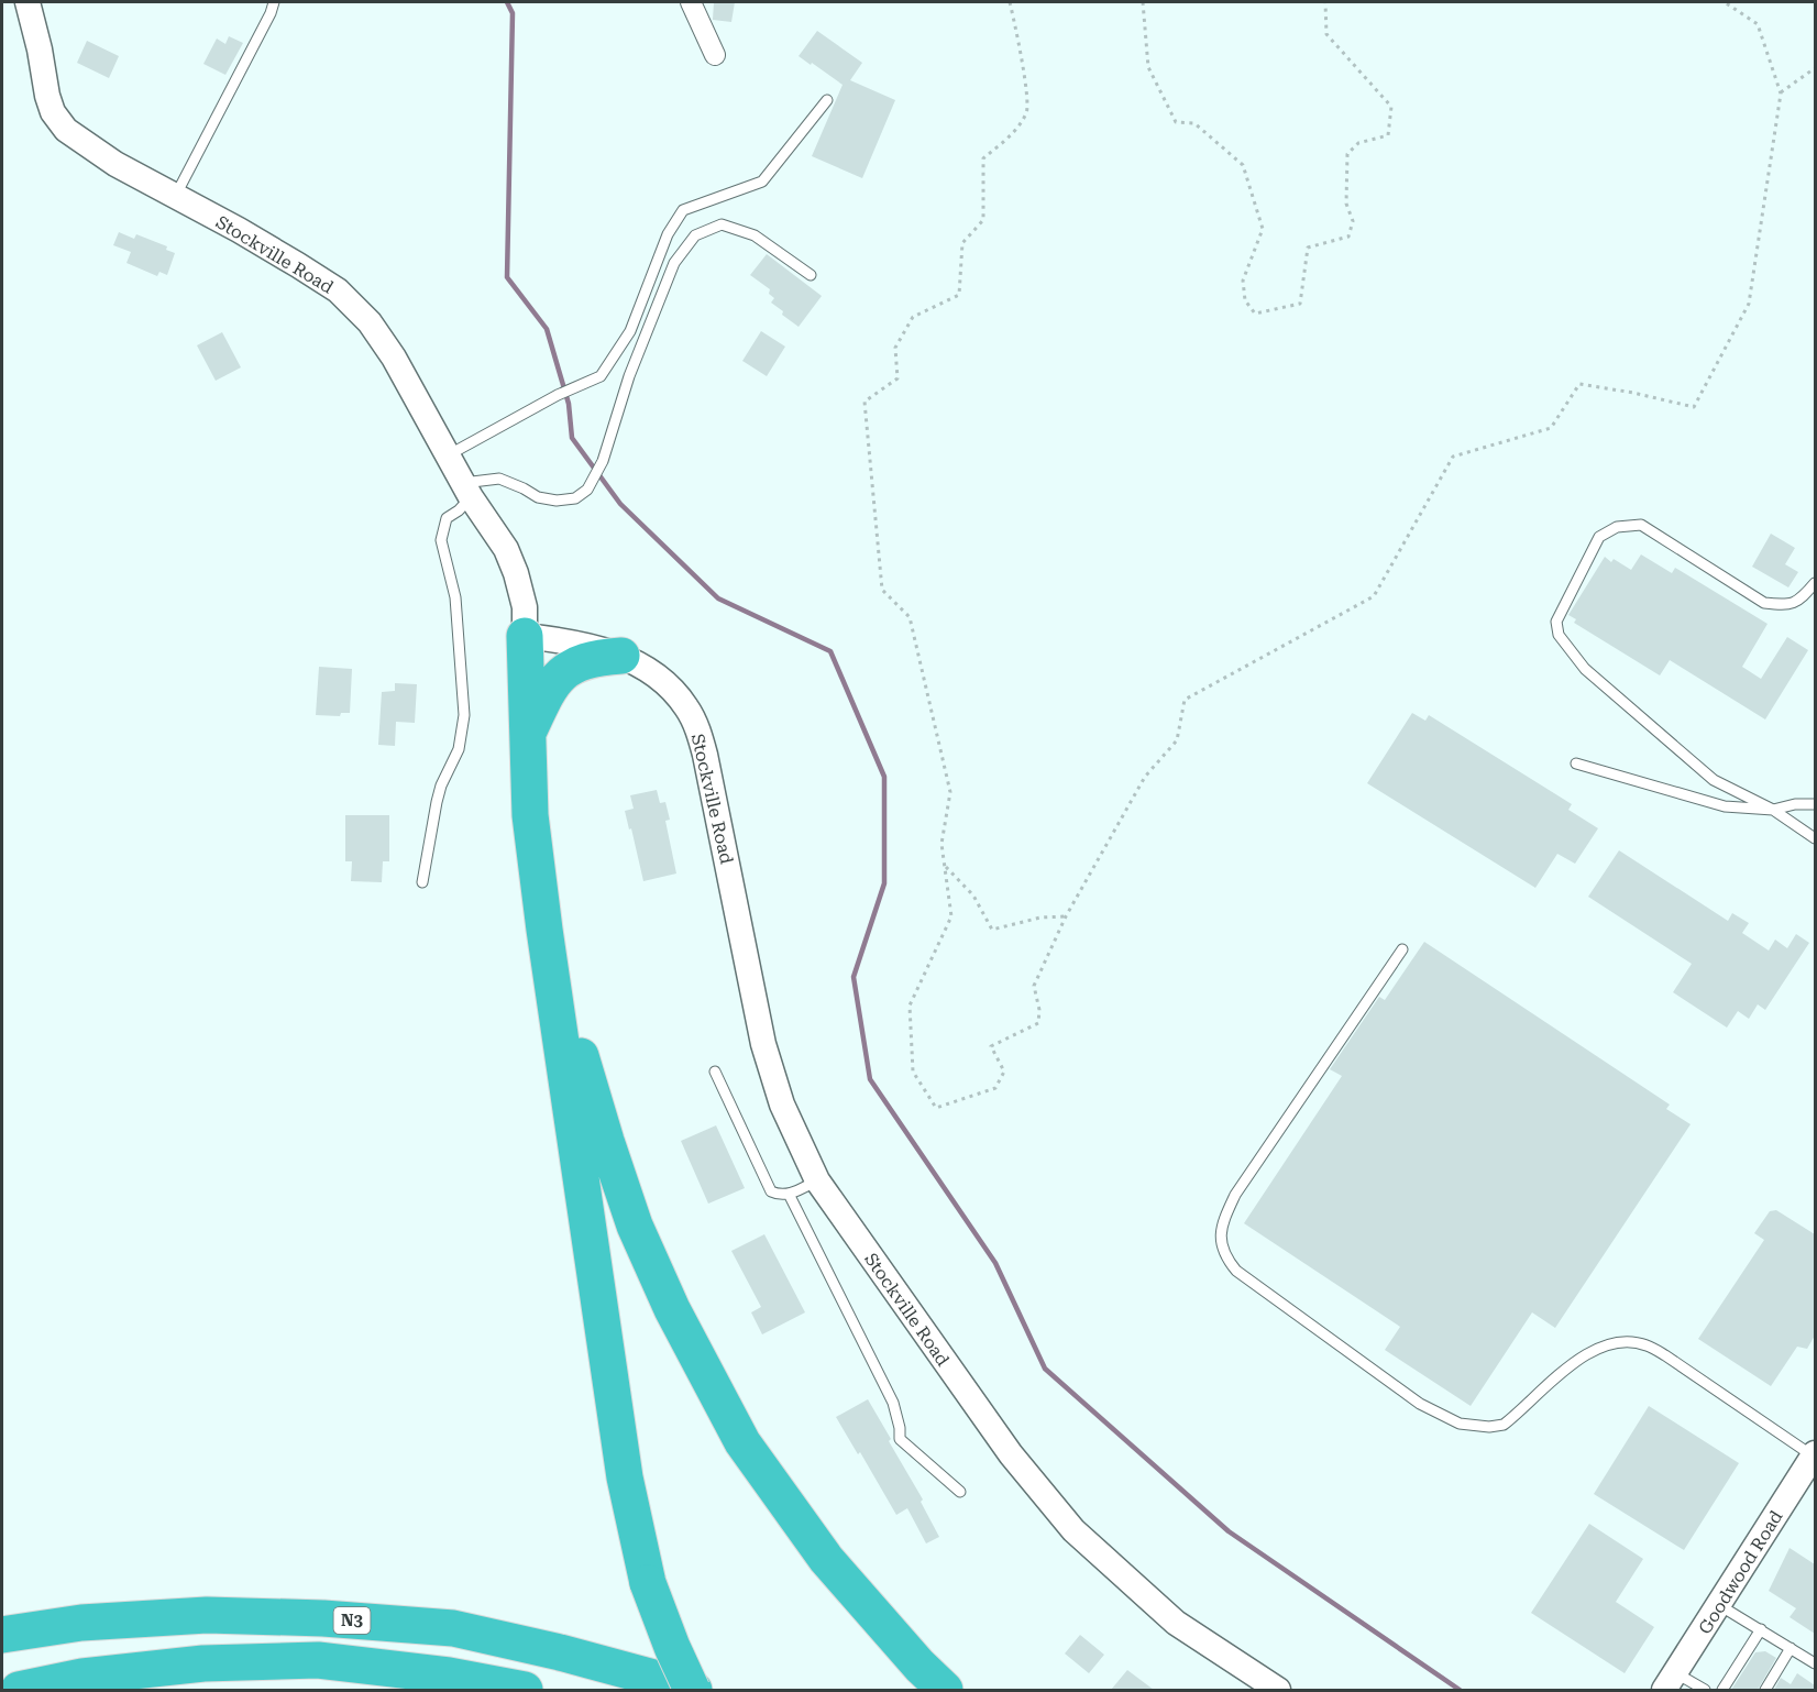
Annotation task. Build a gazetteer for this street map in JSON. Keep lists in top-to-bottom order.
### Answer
{
  "streets": {
    "highway": ["N3"],
    "street": ["Stockville Road", "Goodwood Road"]
  }
}
